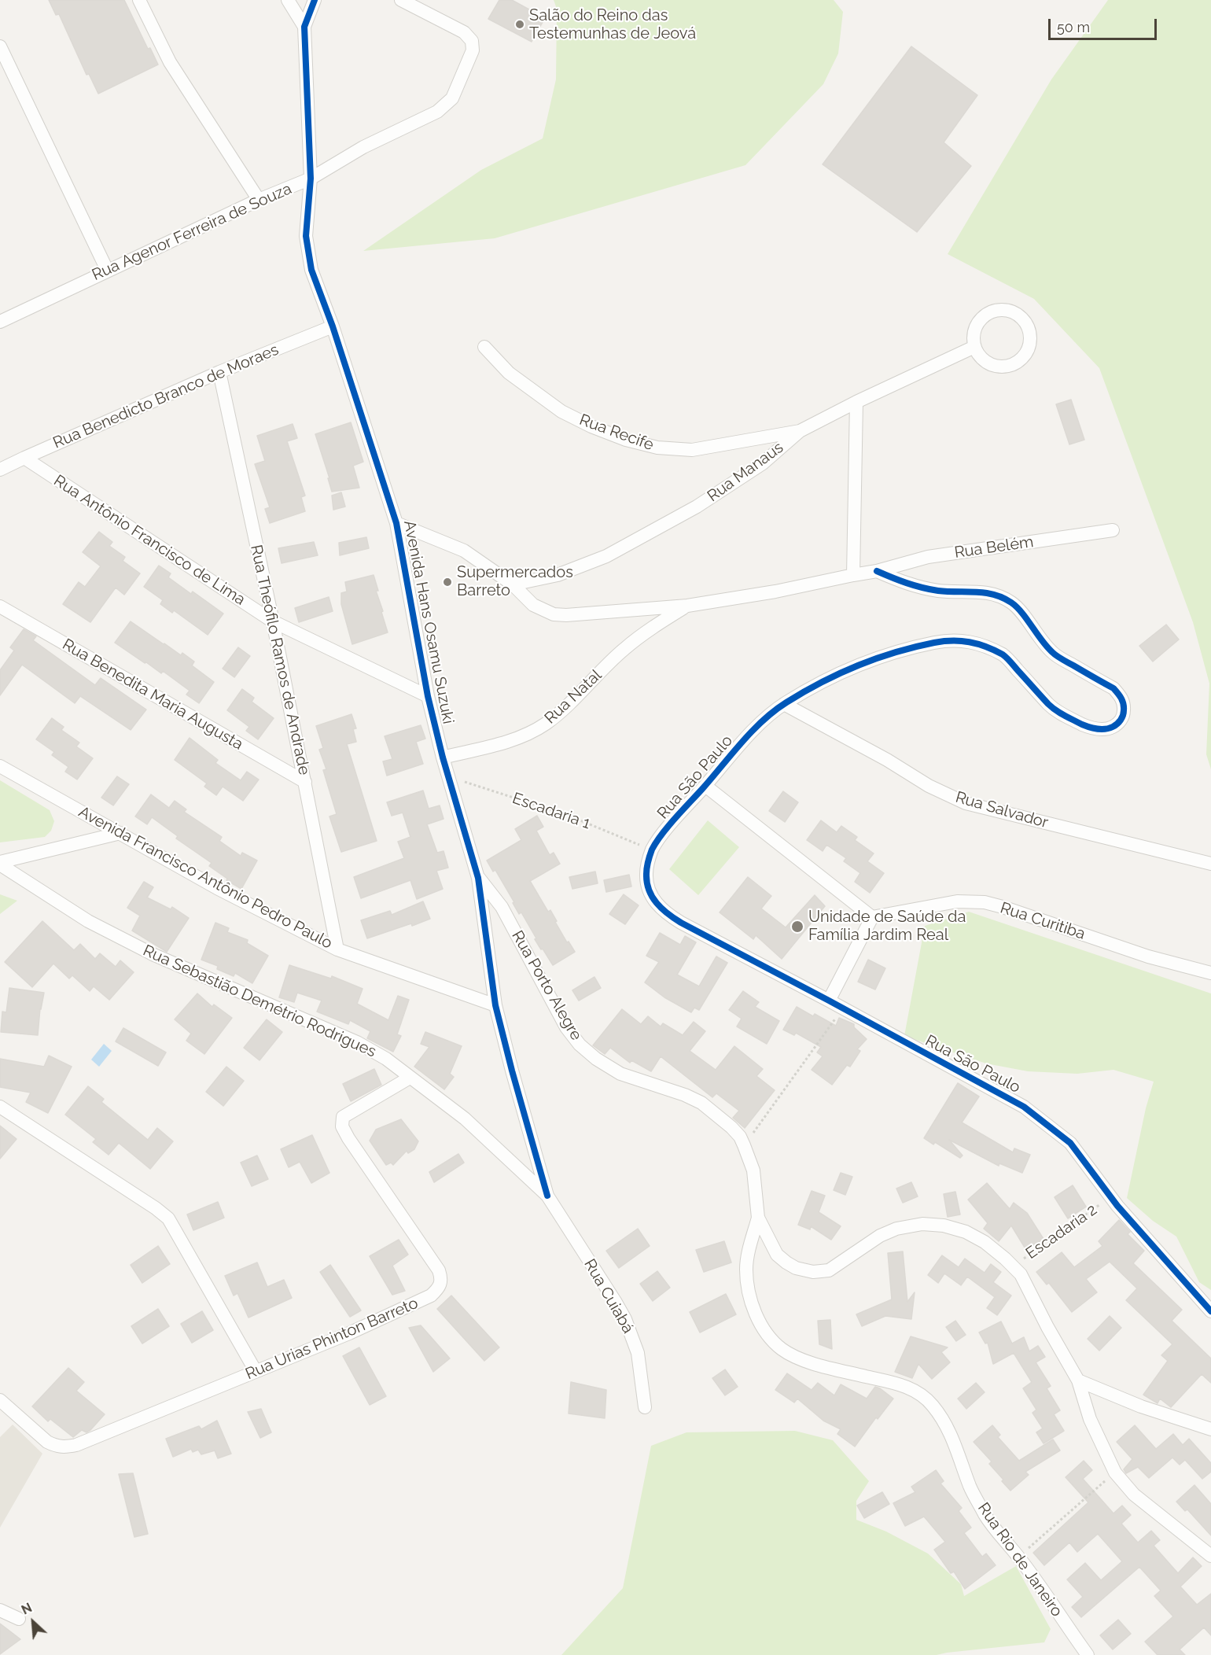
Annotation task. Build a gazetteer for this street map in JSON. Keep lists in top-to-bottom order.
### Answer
{
  "streets": {
    "street": [
      "Rua Agenor Ferreira de Souza",
      "Rua Benedicto Branco de Moraes",
      "Rua Recife",
      "Rua Manaus",
      "Rua Antônio Francisco de Lima",
      "Rua Belém",
      "Avenida Hans Osamu Suzuki",
      "Rua Theófilo Ramos de Andrade",
      "Rua Benedita Maria Augusta",
      "Rua Natal",
      "Rua São Paulo",
      "Rua Salvador",
      "Avenida Francisco Antônio Pedro Paulo",
      "Rua Curitiba",
      "Rua Porto Alegre",
      "Rua Sebastião Demétrio Rodrigues",
      "Rua Cuiabá",
      "Rua Urias Phinton Barreto",
      "Rua Rio de Janeiro"
    ],
    "path": ["Escadaria 1", "Escadaria 2"]
  },
  "crossings": [
    ["Rua Agenor Ferreira de Souza", "Avenida Hans Osamu Suzuki"],
    ["Rua Benedicto Branco de Moraes", "Rua Antônio Francisco de Lima"],
    ["Rua Benedicto Branco de Moraes", "Avenida Hans Osamu Suzuki"],
    ["Rua Benedicto Branco de Moraes", "Rua Theófilo Ramos de Andrade"],
    ["Rua Recife", "Rua Manaus"],
    ["Rua Antônio Francisco de Lima", "Avenida Hans Osamu Suzuki"],
    ["Rua Antônio Francisco de Lima", "Rua Theófilo Ramos de Andrade"],
    ["Rua Belém", "Rua São Paulo"],
    ["Avenida Hans Osamu Suzuki", "Rua Natal"],
    ["Avenida Hans Osamu Suzuki", "Escadaria 1"],
    ["Avenida Hans Osamu Suzuki", "Avenida Francisco Antônio Pedro Paulo"],
    ["Avenida Hans Osamu Suzuki", "Rua Porto Alegre"],
    ["Avenida Hans Osamu Suzuki", "Rua Sebastião Demétrio Rodrigues"],
    ["Avenida Hans Osamu Suzuki", "Rua Cuiabá"],
    ["Rua Theófilo Ramos de Andrade", "Rua Benedita Maria Augusta"],
    ["Rua Theófilo Ramos de Andrade", "Avenida Francisco Antônio Pedro Paulo"],
    ["Rua São Paulo", "Rua Salvador"],
    ["Rua São Paulo", "Escadaria 1"],
    ["Rua São Paulo", "Escadaria 2"],
    ["Rua Porto Alegre", "Escadaria 2"],
    ["Rua Porto Alegre", "Rua Rio de Janeiro"],
    ["Rua Sebastião Demétrio Rodrigues", "Rua Cuiabá"],
    ["Rua Sebastião Demétrio Rodrigues", "Rua Urias Phinton Barreto"]
  ],
  "places": ["Salão do Reino das Testemunhas de Jeová", "Supermercados Barreto", "Unidade de Saúde da Família Jardim Real"],
  "scale_bar": "50 m",
  "north": "top left"
}
